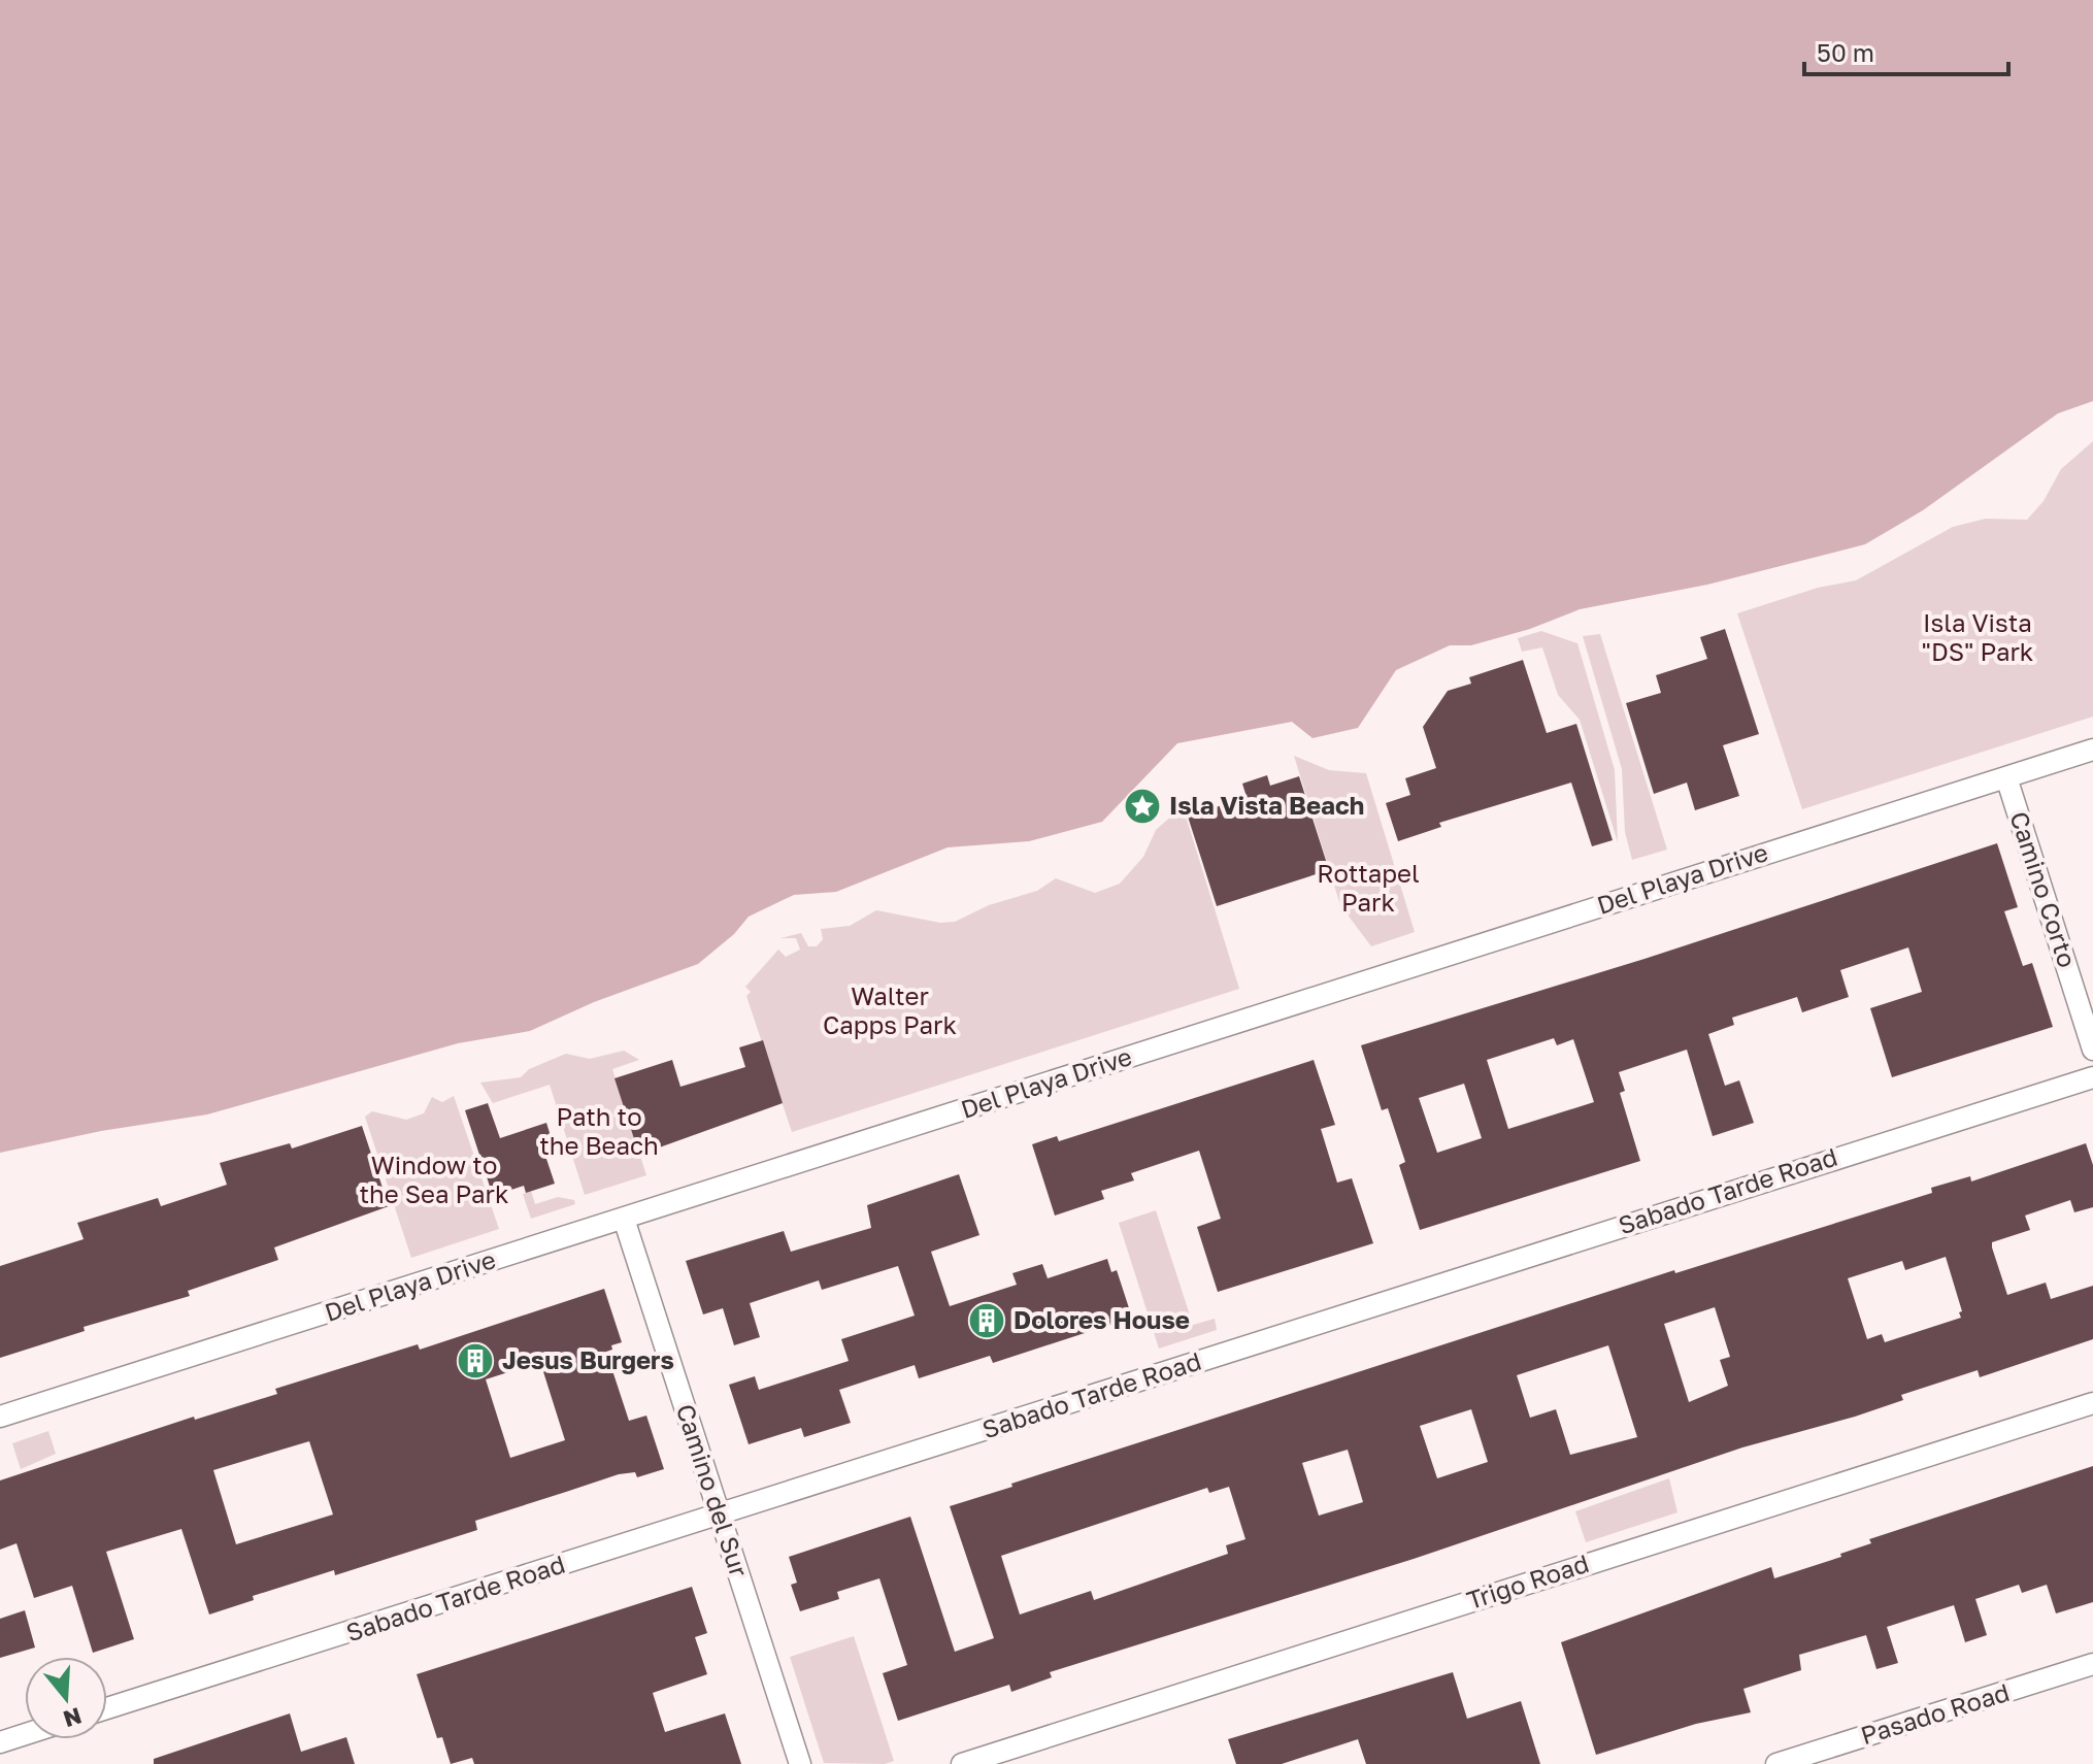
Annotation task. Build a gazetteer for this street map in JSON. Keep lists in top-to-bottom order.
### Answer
{
  "streets": {
    "street": [
      "Del Playa Drive",
      "Camino Corto",
      "Sabado Tarde Road",
      "Camino del Sur",
      "Trigo Road",
      "Pasado Road"
    ]
  },
  "crossings": [
    ["Del Playa Drive", "Camino Corto"],
    ["Del Playa Drive", "Camino del Sur"],
    ["Sabado Tarde Road", "Camino del Sur"]
  ],
  "parks": [
    "Isla Vista \"DS\" Park",
    "Rottapel Park",
    "Walter Capps Park",
    "Path to the Beach",
    "Window to the Sea Park"
  ],
  "places": {
    "place": ["Isla Vista Beach"],
    "building": ["Dolores House", "Jesus Burgers"]
  },
  "scale_bar": "50 m",
  "north": "bottom"
}
